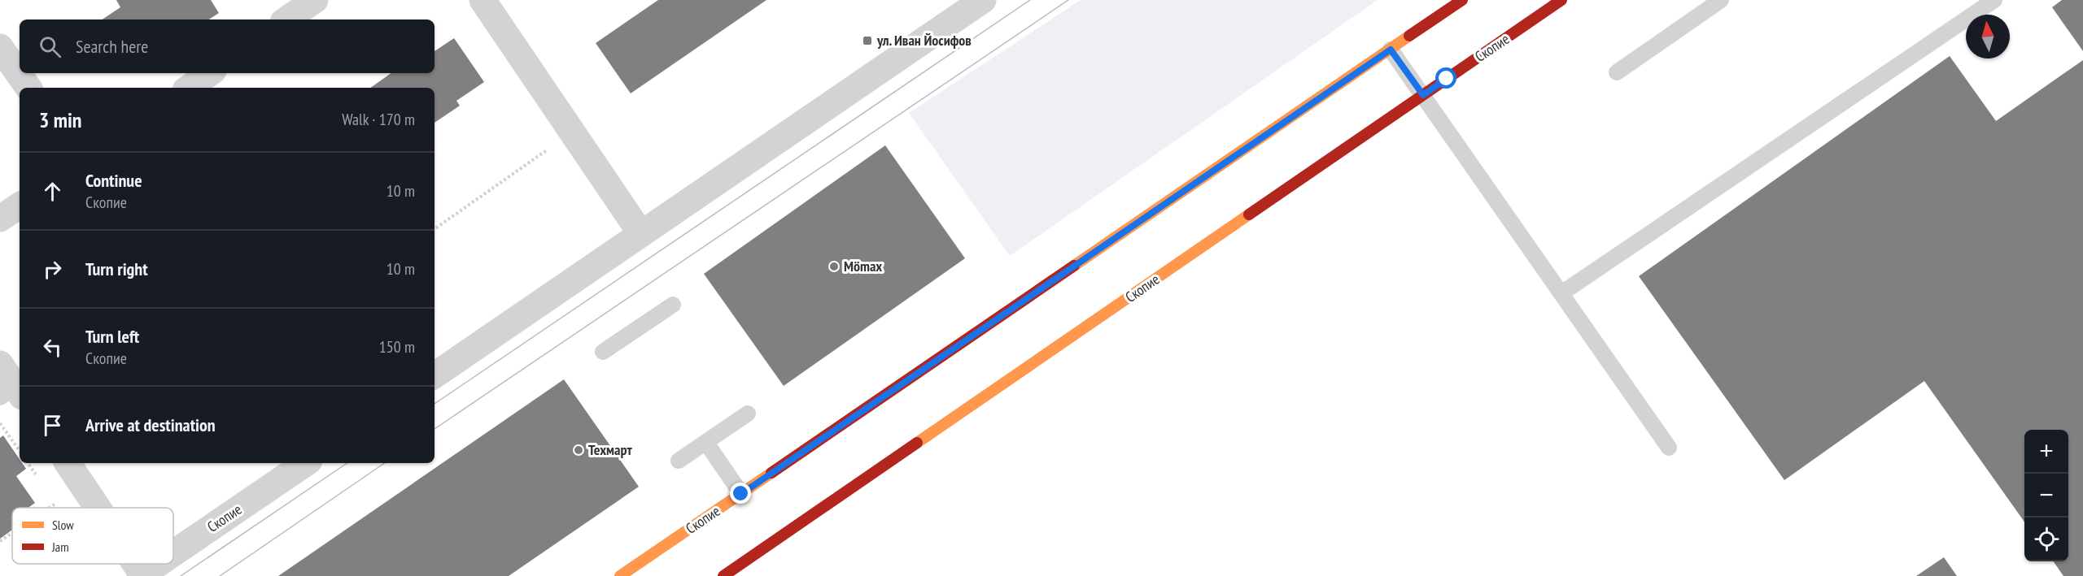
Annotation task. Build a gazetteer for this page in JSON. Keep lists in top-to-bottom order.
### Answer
{
  "streets": {
    "main road": ["Скопие"]
  },
  "places": {
    "transit": ["ул. Иван Йосифов"],
    "other": ["Mömax", "Техмарт"]
  },
  "legend": ["Slow", "Jam"],
  "north": "top",
  "page": {
    "search": "Search here",
    "heading": ["3 min", "Walk · 170 m"],
    "list": [
      ["Continue", "Скопие", "10 m"],
      ["Turn right", "10 m"],
      ["Turn left", "Скопие", "150 m"],
      "Arrive at destination"
    ],
    "map_buttons": ["+", "−"]
  }
}
